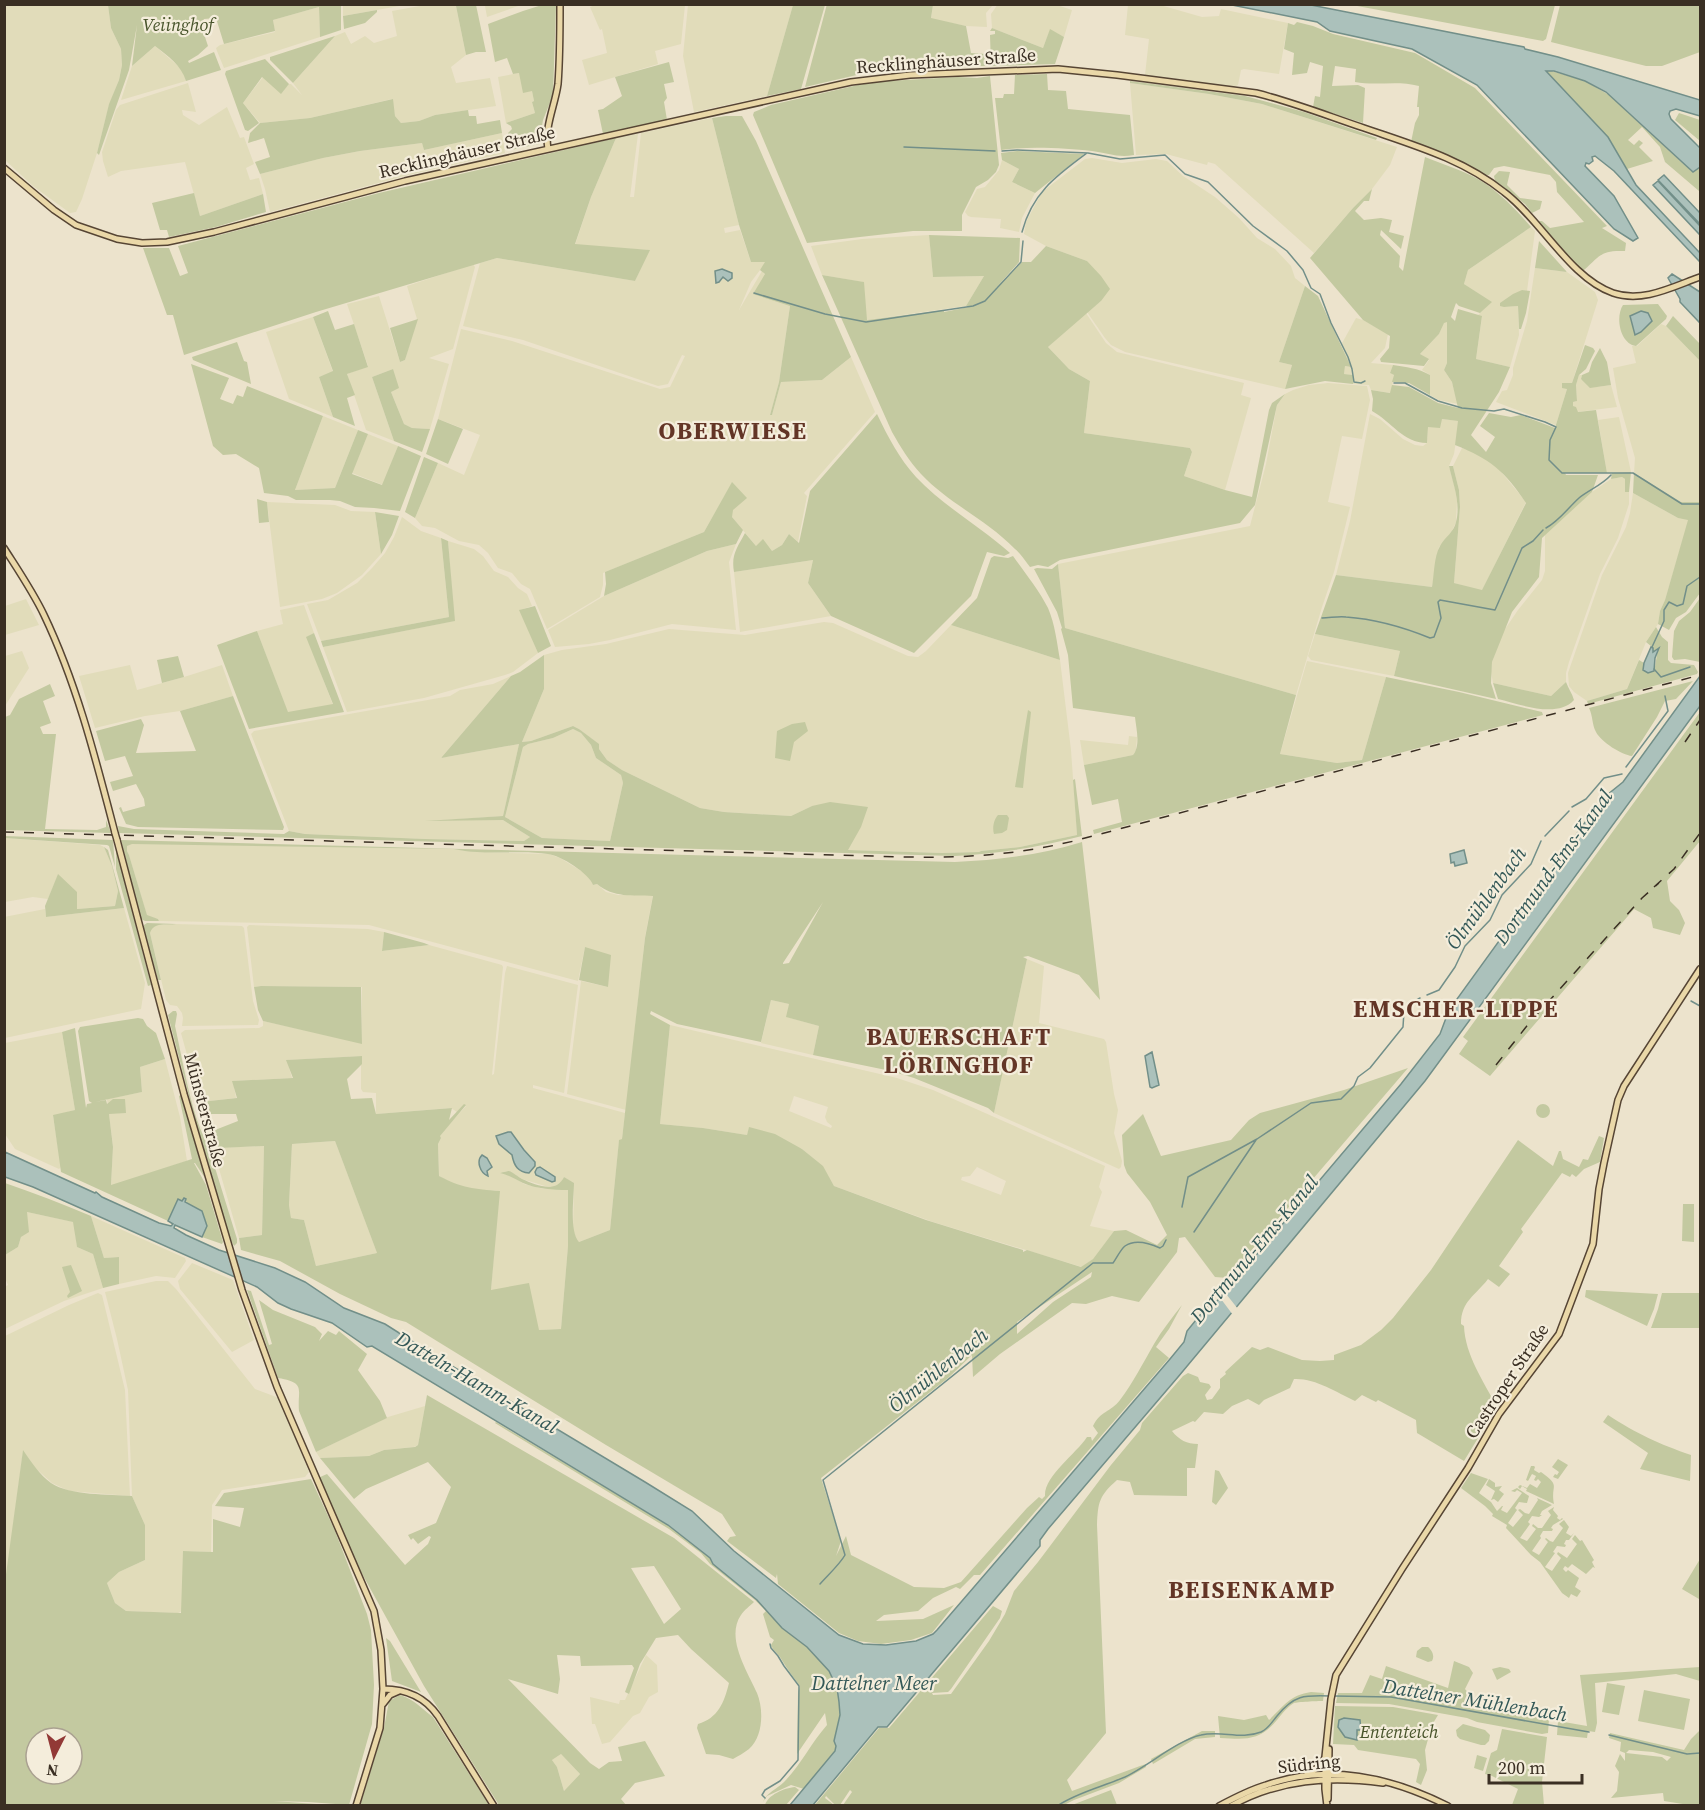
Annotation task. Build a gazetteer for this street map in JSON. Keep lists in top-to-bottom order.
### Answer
{
  "streets": {
    "main road": [
      "Recklinghäuser Straße",
      "Münsterstraße",
      "Castroper Straße",
      "Südring"
    ]
  },
  "crossings": [
    ["Castroper Straße", "Südring"]
  ],
  "districts": [
    "OBERWIESE",
    "EMSCHER-LIPPE",
    "BAUERSCHAFT LÖRINGHOF",
    "BEISENKAMP"
  ],
  "water": [
    "Dortmund-Ems-Kanal",
    "Ölmühlenbach",
    "Datteln-Hamm-Kanal",
    "Dattelner Meer",
    "Dattelner Mühlenbach"
  ],
  "parks": ["Veiinghof", "Ententeich"],
  "scale_bar": "200 m",
  "north": "bottom"
}
